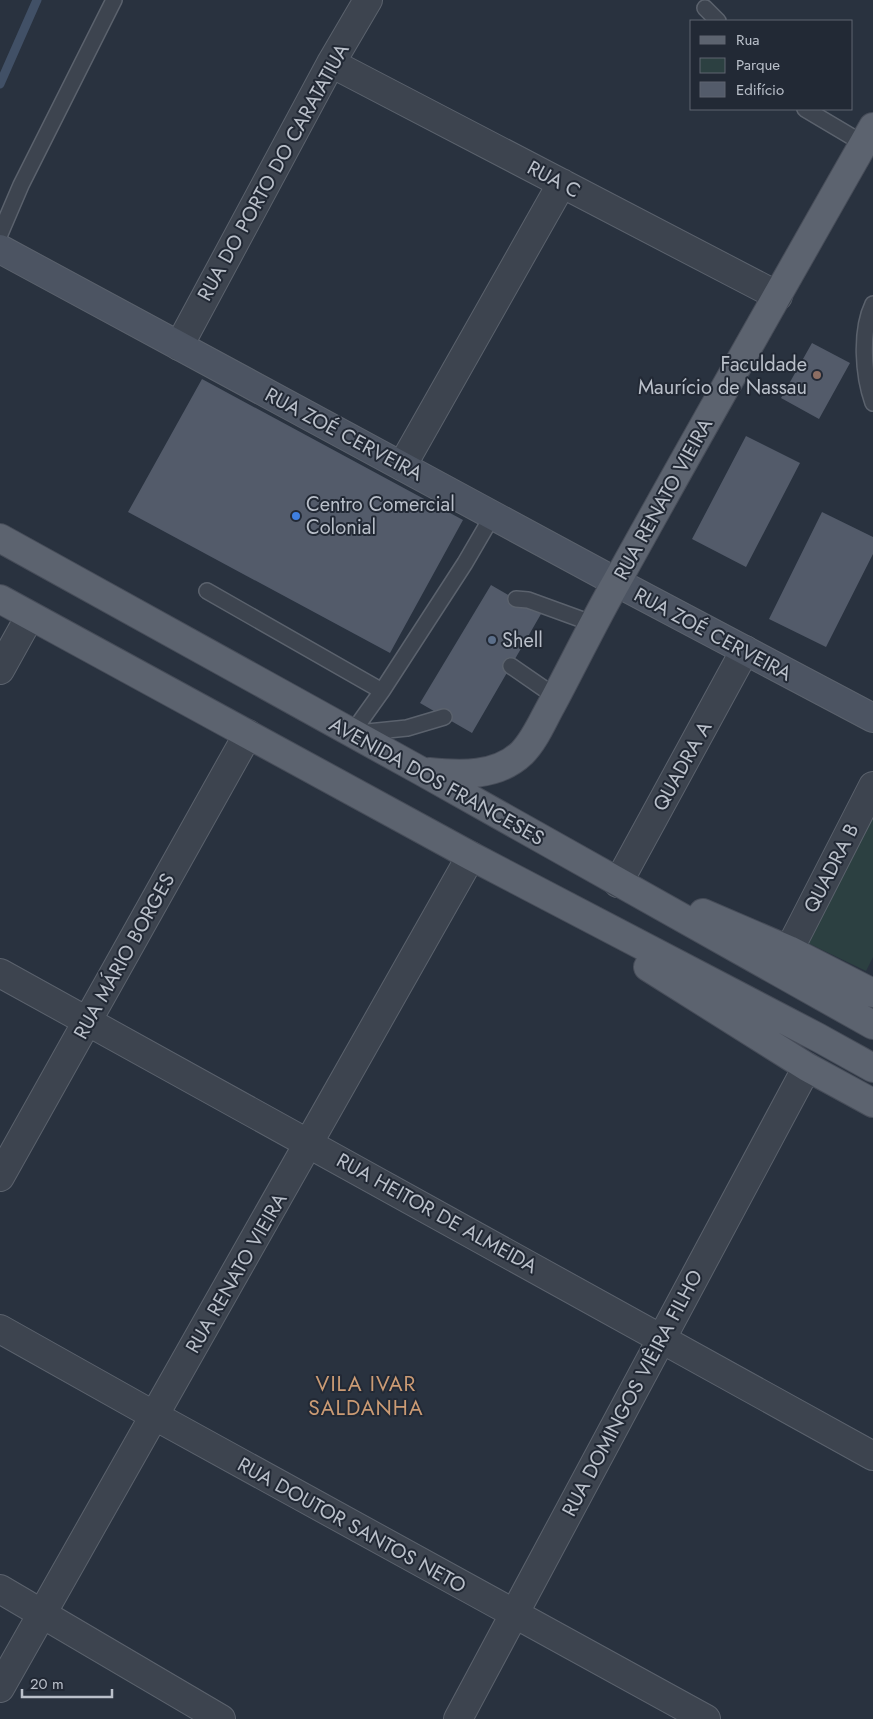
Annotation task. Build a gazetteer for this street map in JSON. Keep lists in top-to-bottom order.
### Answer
{
  "streets": {
    "main road": ["RUA RENATO VIEIRA", "AVENIDA DOS FRANCESES"],
    "street": [
      "RUA DO PORTO DO CARATATIUA",
      "RUA C",
      "RUA ZOÉ CERVEIRA",
      "QUADRA A",
      "QUADRA B",
      "RUA MÁRIO BORGES",
      "RUA HEITOR DE ALMEIDA",
      "RUA DOMINGOS VIÊIRA FILHO",
      "RUA DOUTOR SANTOS NETO"
    ]
  },
  "crossings": [
    ["RUA DO PORTO DO CARATATIUA", "RUA C"],
    ["RUA DO PORTO DO CARATATIUA", "RUA ZOÉ CERVEIRA"],
    ["RUA C", "RUA RENATO VIEIRA"],
    ["RUA ZOÉ CERVEIRA", "RUA RENATO VIEIRA"],
    ["RUA ZOÉ CERVEIRA", "QUADRA A"],
    ["RUA RENATO VIEIRA", "AVENIDA DOS FRANCESES"],
    ["RUA RENATO VIEIRA", "RUA HEITOR DE ALMEIDA"],
    ["RUA RENATO VIEIRA", "RUA DOUTOR SANTOS NETO"],
    ["QUADRA A", "AVENIDA DOS FRANCESES"],
    ["RUA MÁRIO BORGES", "RUA HEITOR DE ALMEIDA"],
    ["RUA HEITOR DE ALMEIDA", "RUA DOMINGOS VIÊIRA FILHO"],
    ["RUA DOMINGOS VIÊIRA FILHO", "RUA DOUTOR SANTOS NETO"]
  ],
  "districts": ["VILA IVAR SALDANHA"],
  "places": ["Faculdade Maurício de Nassau", "Centro Comercial Colonial", "Shell"],
  "legend": ["Rua", "Parque", "Edifício"],
  "scale_bar": "20 m"
}
